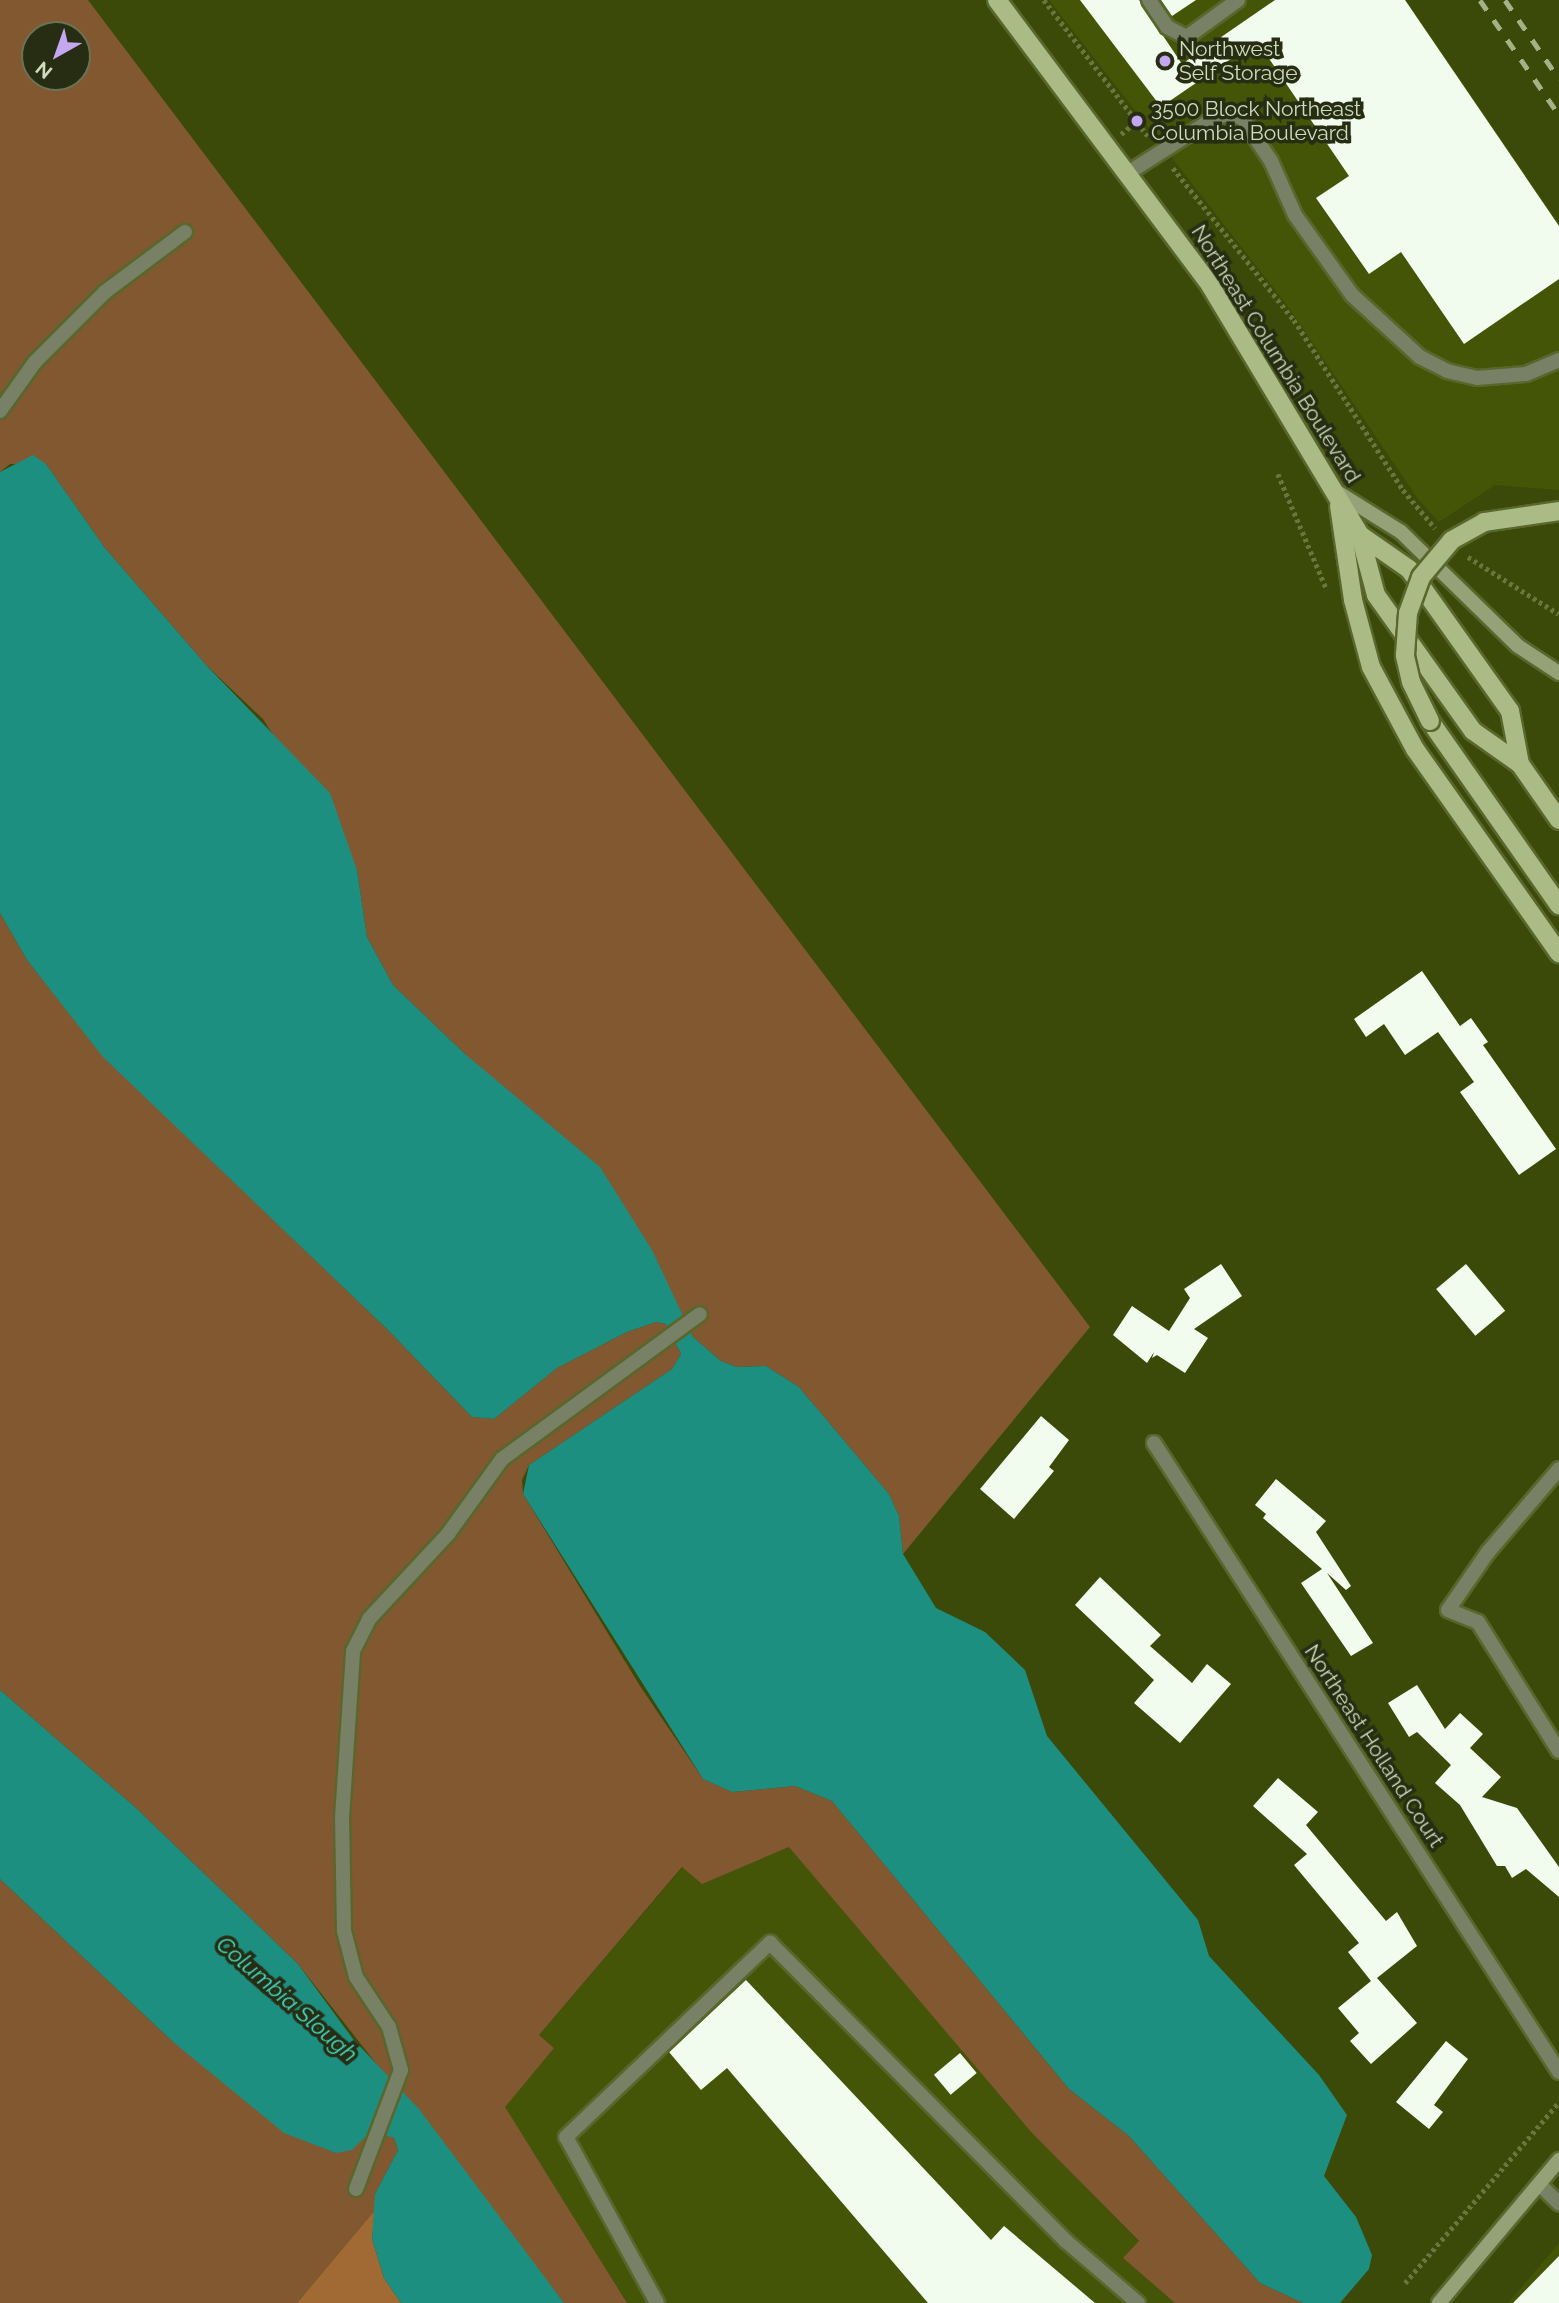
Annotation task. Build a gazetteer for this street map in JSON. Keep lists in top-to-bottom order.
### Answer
{
  "streets": {
    "main road": ["Northeast Columbia Boulevard"],
    "street": ["Northeast Holland Court"]
  },
  "water": ["Columbia Slough"],
  "places": ["Northwest Self Storage", "3500 Block Northeast Columbia Boulevard"],
  "north": "bottom left"
}
